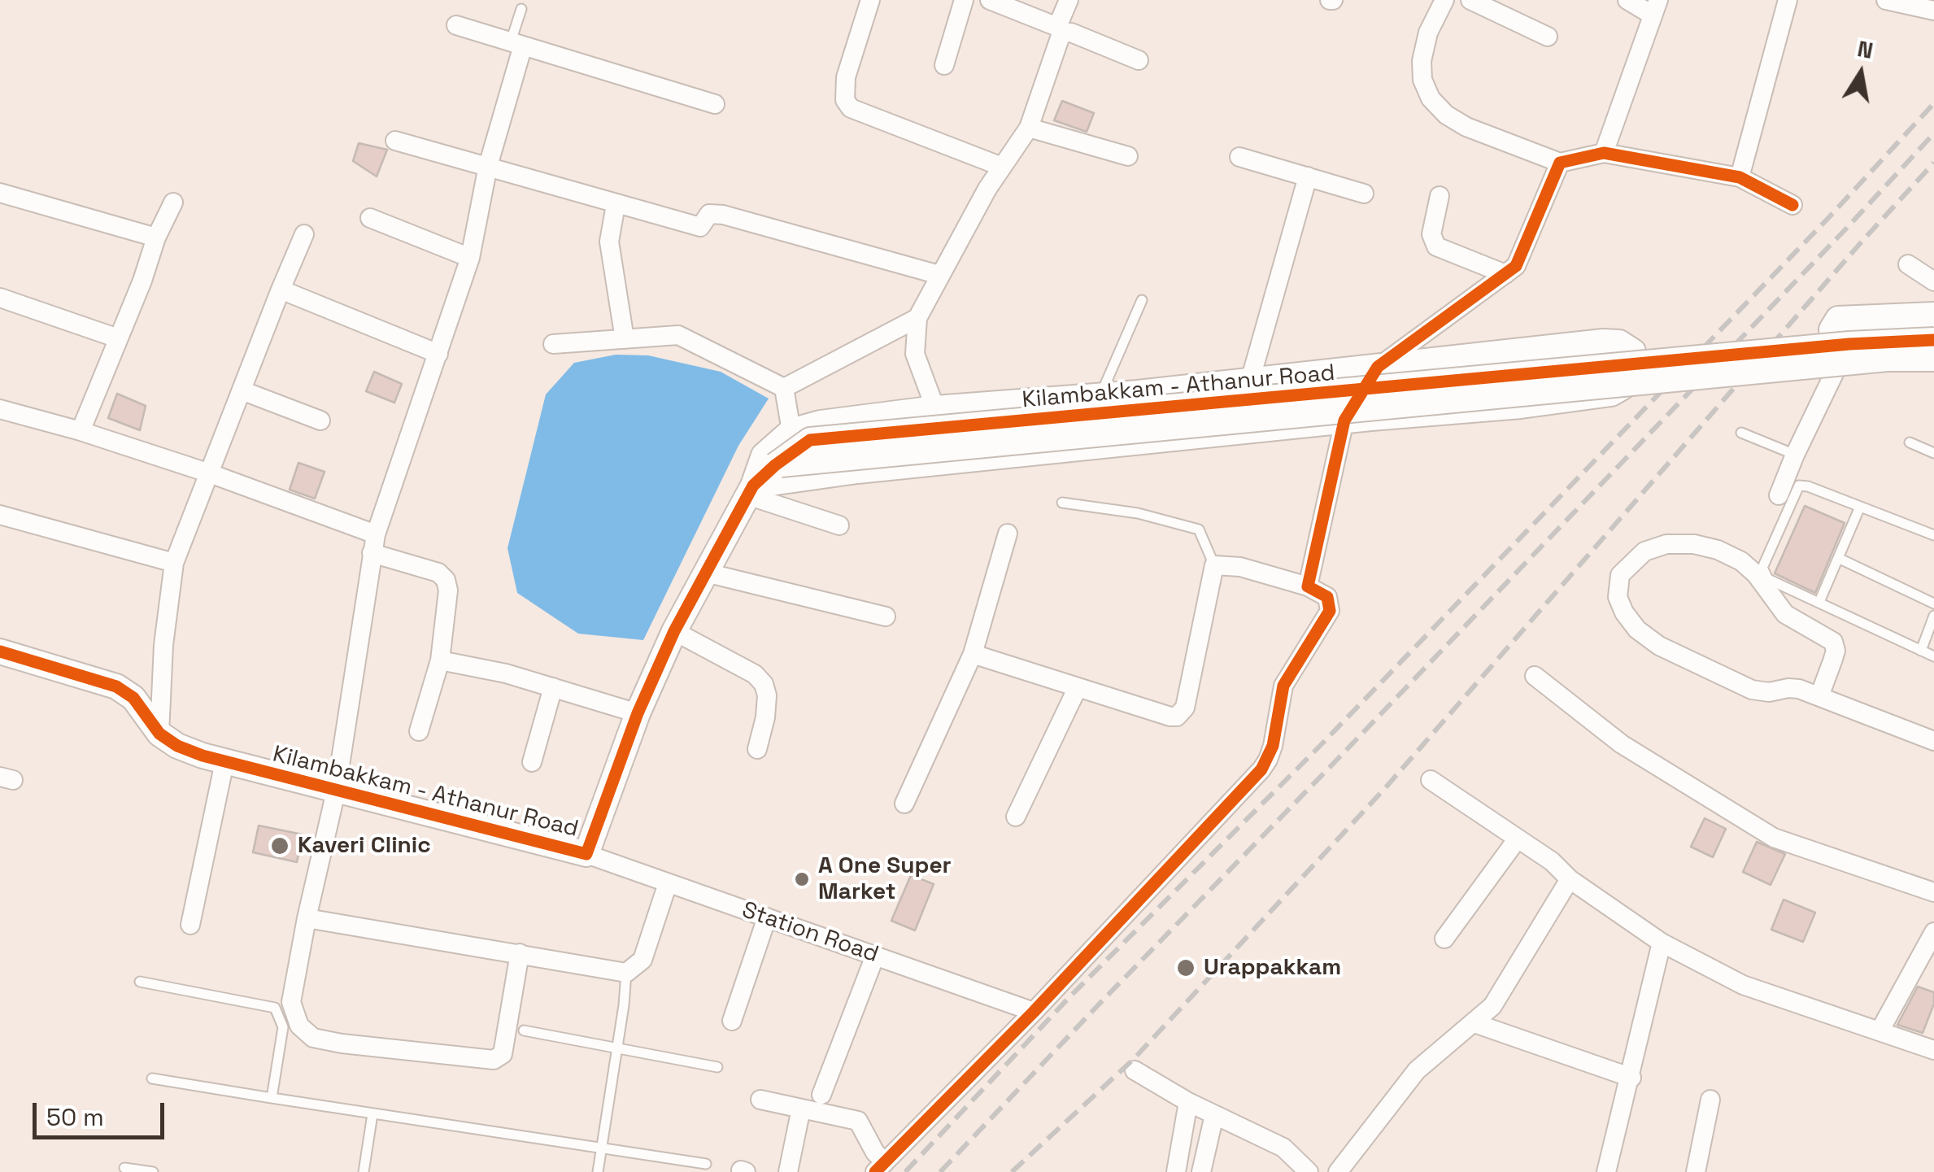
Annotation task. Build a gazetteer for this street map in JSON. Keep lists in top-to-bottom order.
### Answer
{
  "streets": {
    "street": ["Kilambakkam - Athanur Road", "Station Road"]
  },
  "crossings": [
    ["Kilambakkam - Athanur Road", "Station Road"]
  ],
  "places": ["Kaveri Clinic", "A One Super Market", "Urappakkam"],
  "scale_bar": "50 m",
  "north": "top"
}
